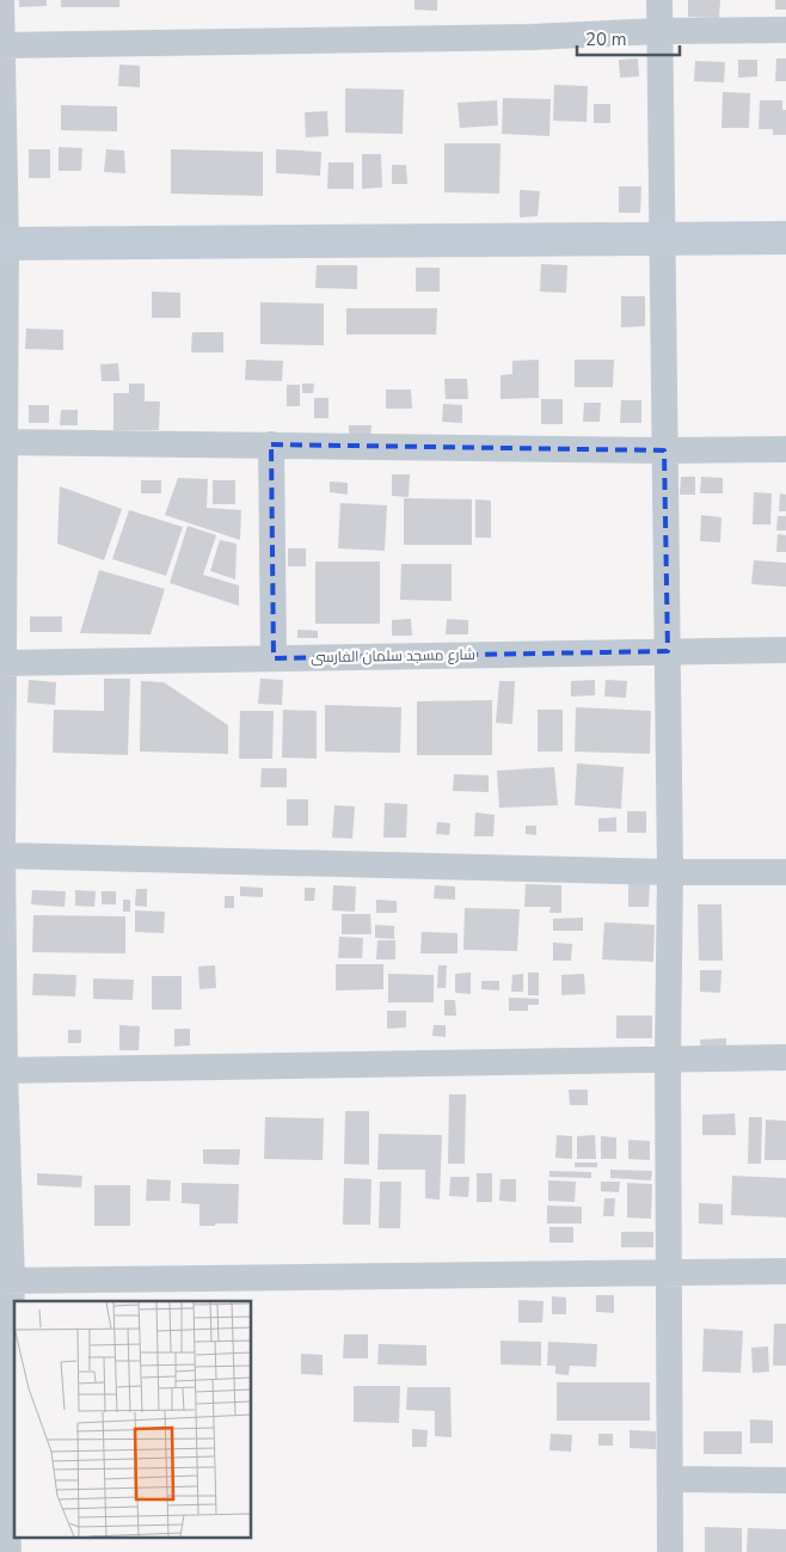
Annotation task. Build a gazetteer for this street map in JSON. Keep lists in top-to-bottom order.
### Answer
{
  "streets": {
    "street": ["شارع مسجد سلمان الفارسى"]
  },
  "scale_bar": "20 m"
}
